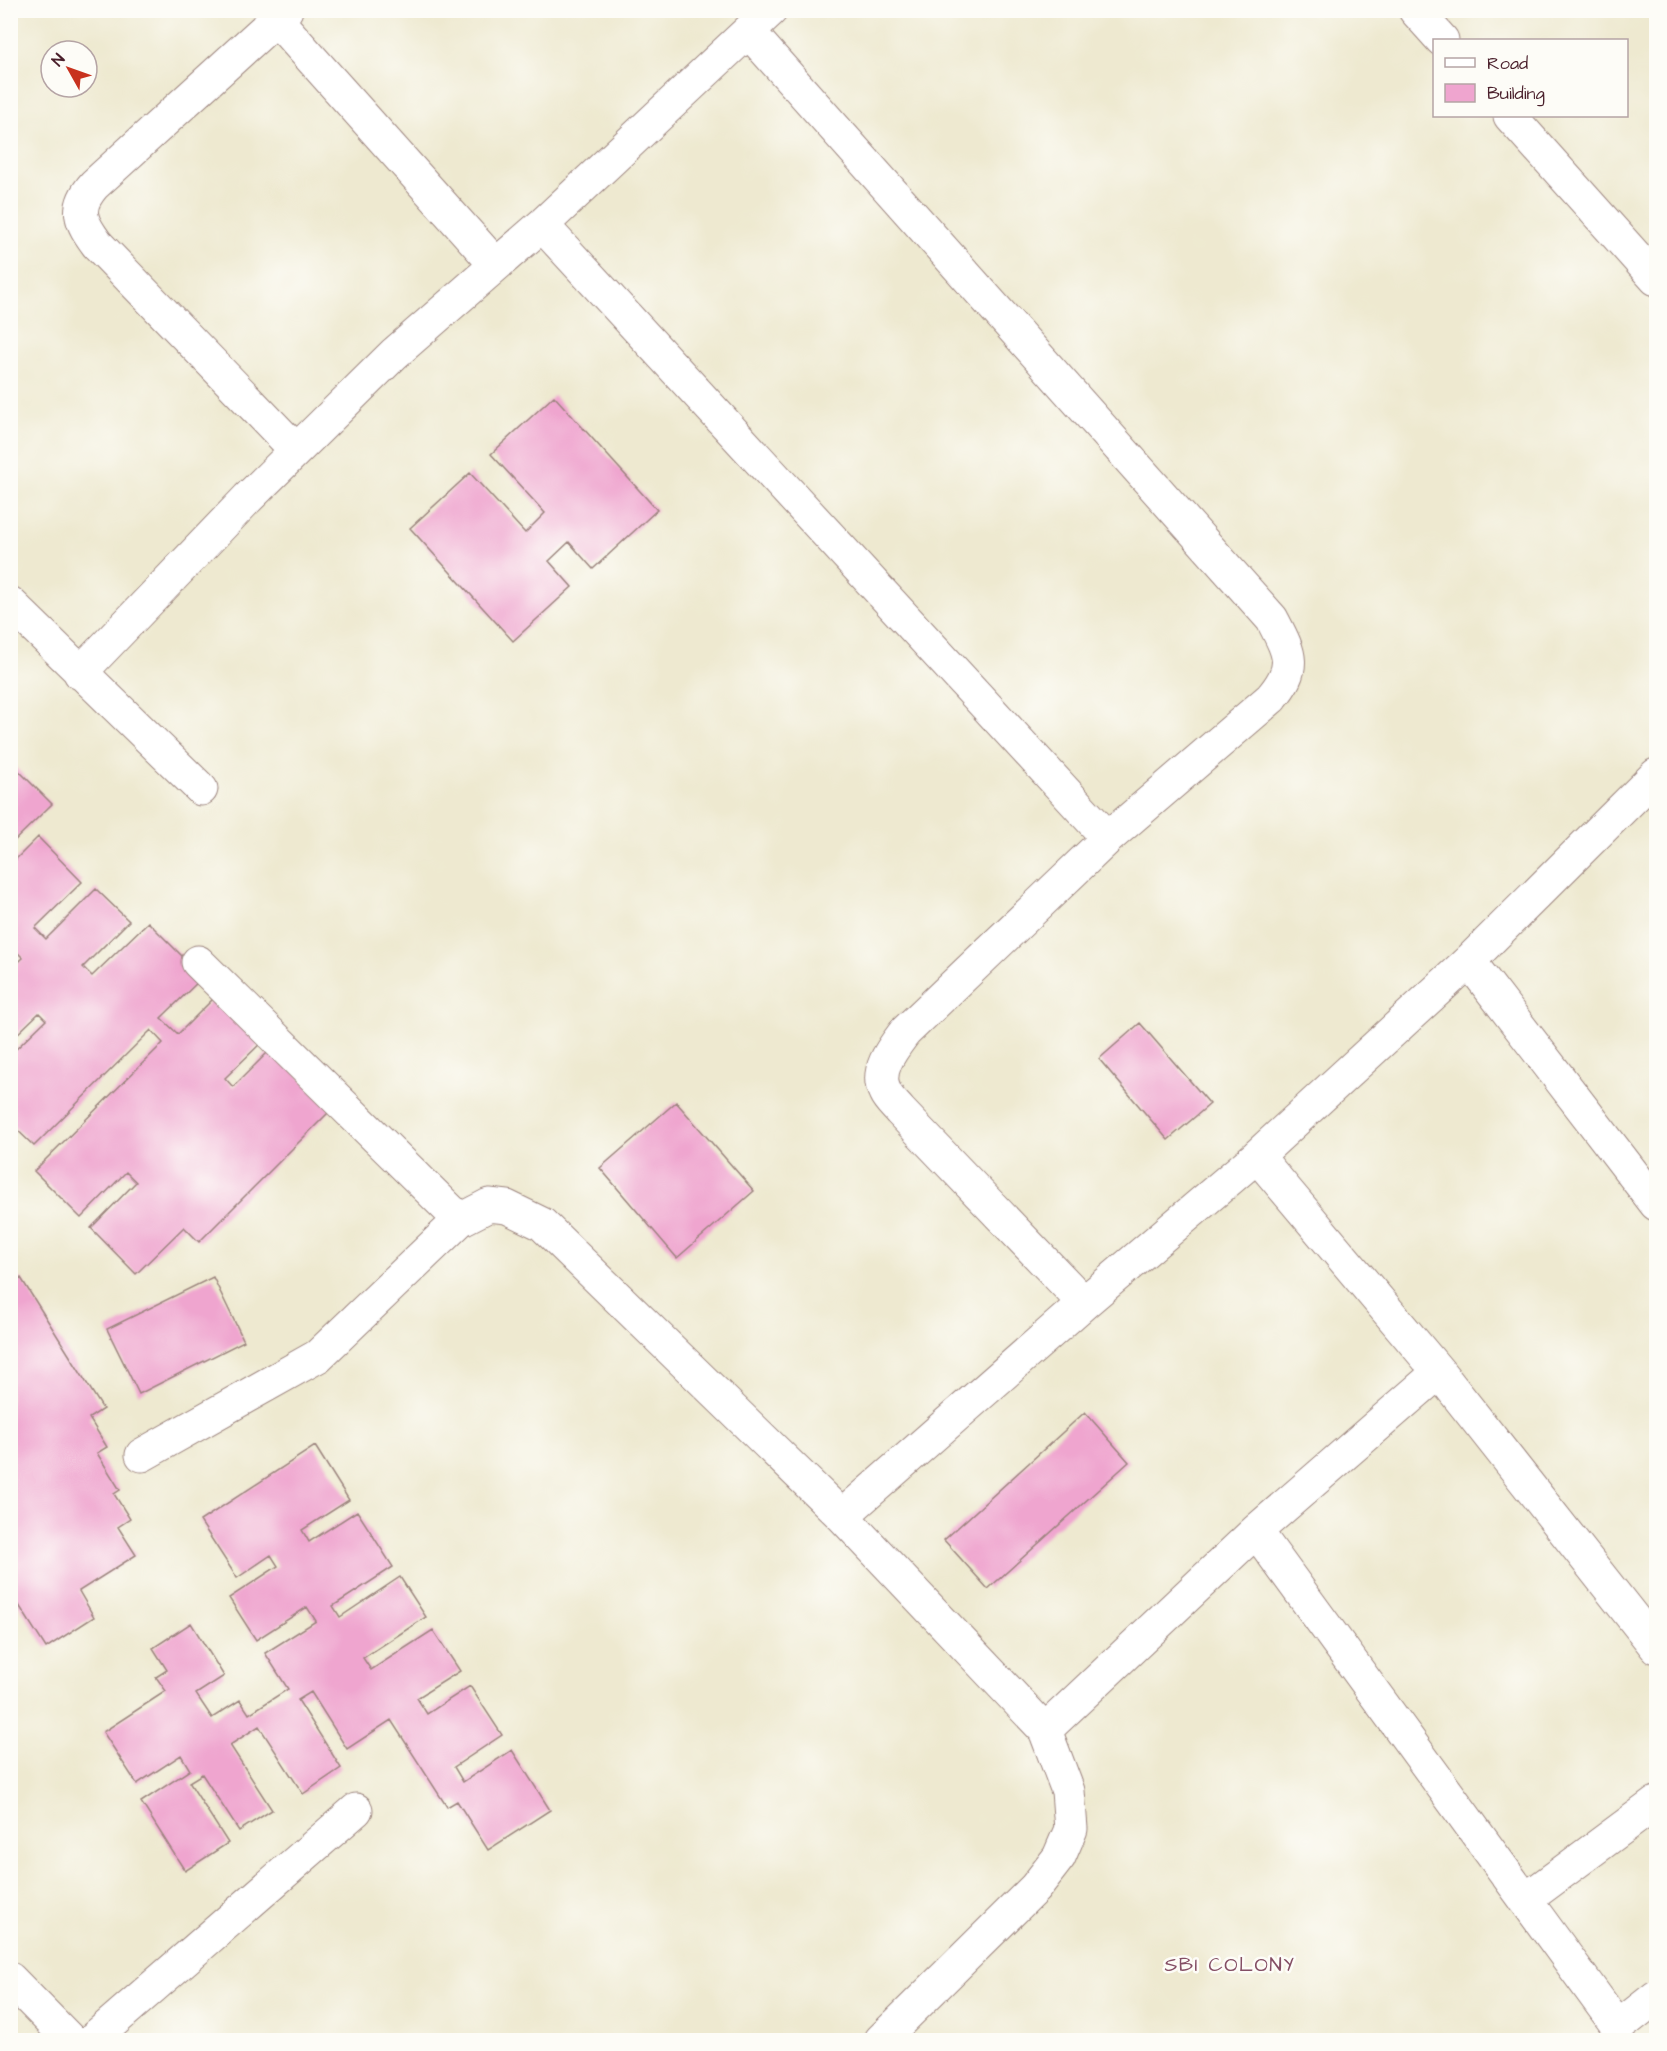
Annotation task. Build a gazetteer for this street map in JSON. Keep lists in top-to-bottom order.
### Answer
{
  "districts": ["SBI COLONY"],
  "legend": ["Road", "Building"],
  "north": "top left"
}
